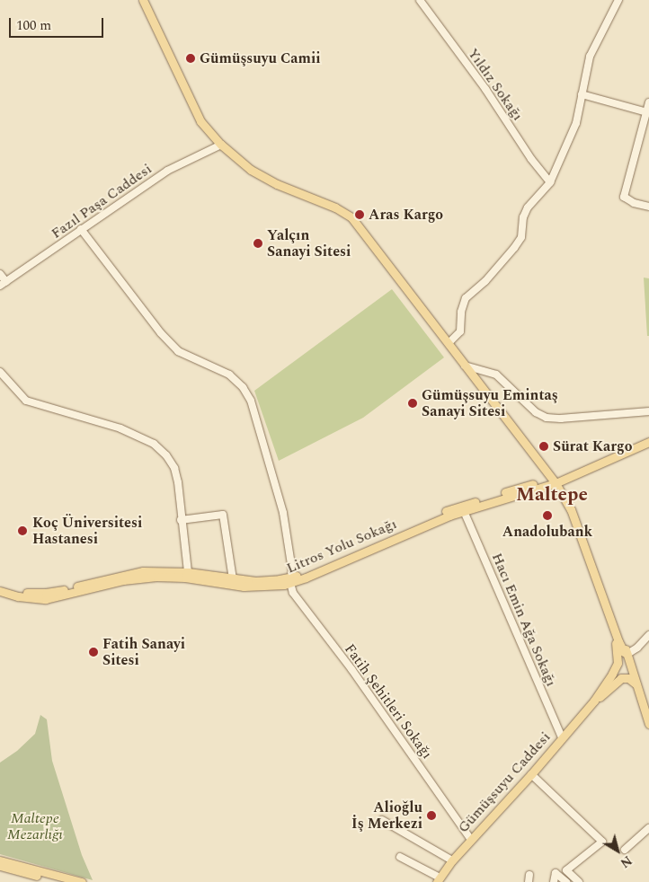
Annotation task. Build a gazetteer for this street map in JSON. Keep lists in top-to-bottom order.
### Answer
{
  "streets": {
    "main road": ["Litros Yolu Sokağı", "Gümüşsuyu Caddesi"],
    "street": [
      "Yıldız Sokağı",
      "Fazıl Paşa Caddesi",
      "Hacı Emin Ağa Sokağı",
      "Fatih Şehitleri Sokağı"
    ]
  },
  "crossings": [
    ["Fazıl Paşa Caddesi", "Fatih Şehitleri Sokağı"],
    ["Litros Yolu Sokağı", "Hacı Emin Ağa Sokağı"],
    ["Litros Yolu Sokağı", "Fatih Şehitleri Sokağı"],
    ["Hacı Emin Ağa Sokağı", "Gümüşsuyu Caddesi"],
    ["Fatih Şehitleri Sokağı", "Gümüşsuyu Caddesi"]
  ],
  "districts": ["Maltepe"],
  "parks": ["Maltepe Mezarlığı"],
  "places": [
    "Gümüşsuyu Camii",
    "Aras Kargo",
    "Yalçın Sanayi Sitesi",
    "Gümüşsuyu Emintaş Sanayi Sitesi",
    "Sürat Kargo",
    "Anadolubank",
    "Koç Üniversitesi Hastanesi",
    "Fatih Sanayi Sitesi",
    "Alioğlu İş Merkezi"
  ],
  "scale_bar": "100 m",
  "north": "bottom right"
}
